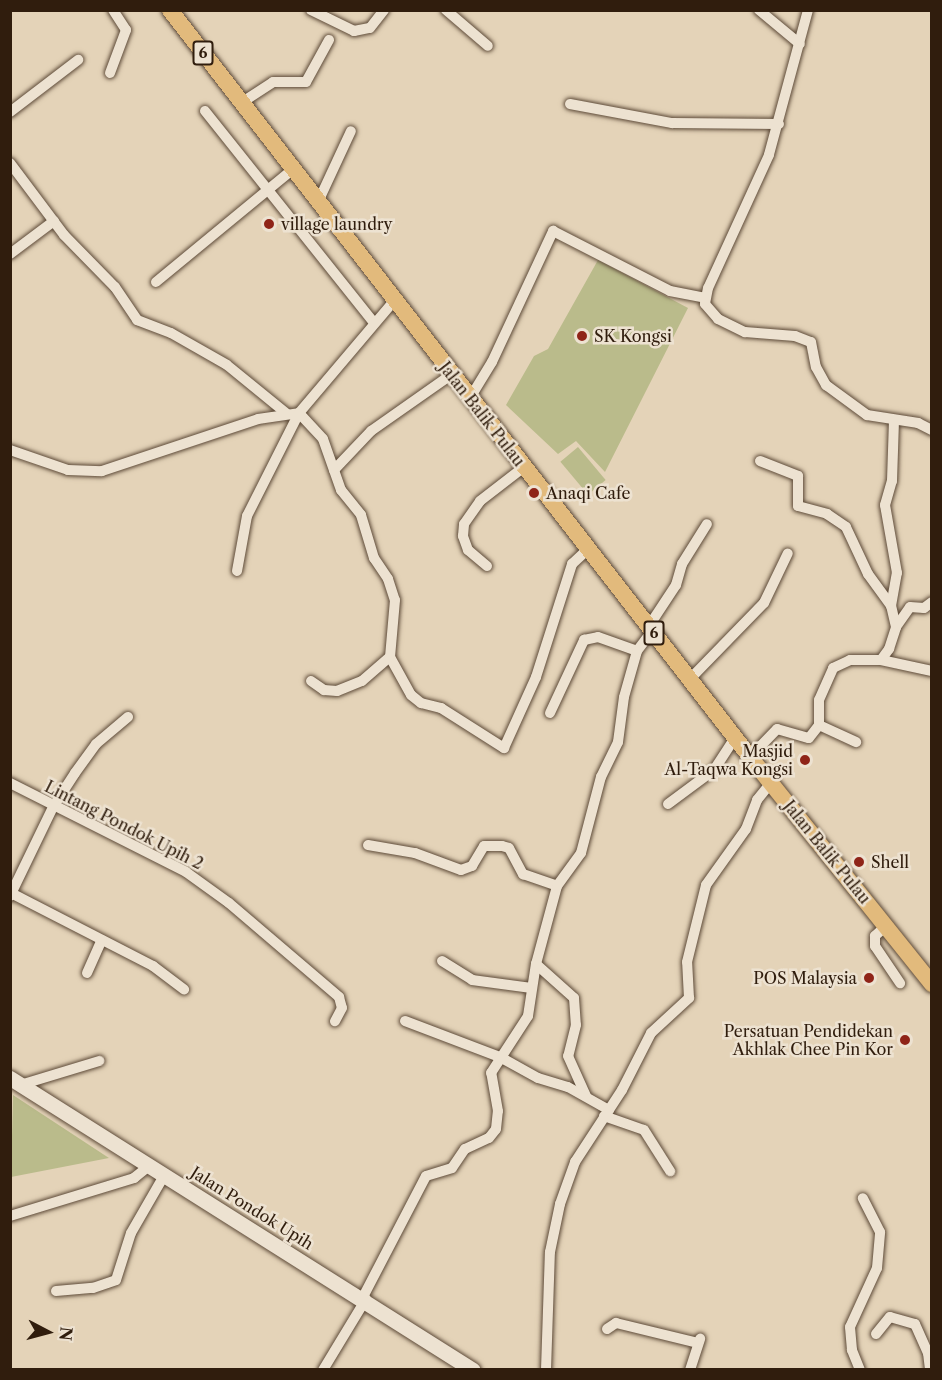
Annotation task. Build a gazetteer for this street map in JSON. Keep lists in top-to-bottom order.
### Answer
{
  "streets": {
    "main road": ["6", "Jalan Balik Pulau", "Jalan Pondok Upih"],
    "street": ["Lintang Pondok Upih 2"]
  },
  "places": [
    "village laundry",
    "SK Kongsi",
    "Anaqi Cafe",
    "Masjid Al-Taqwa Kongsi",
    "Shell",
    "POS Malaysia",
    "Persatuan Pendidekan Akhlak Chee Pin Kor"
  ],
  "north": "right"
}
